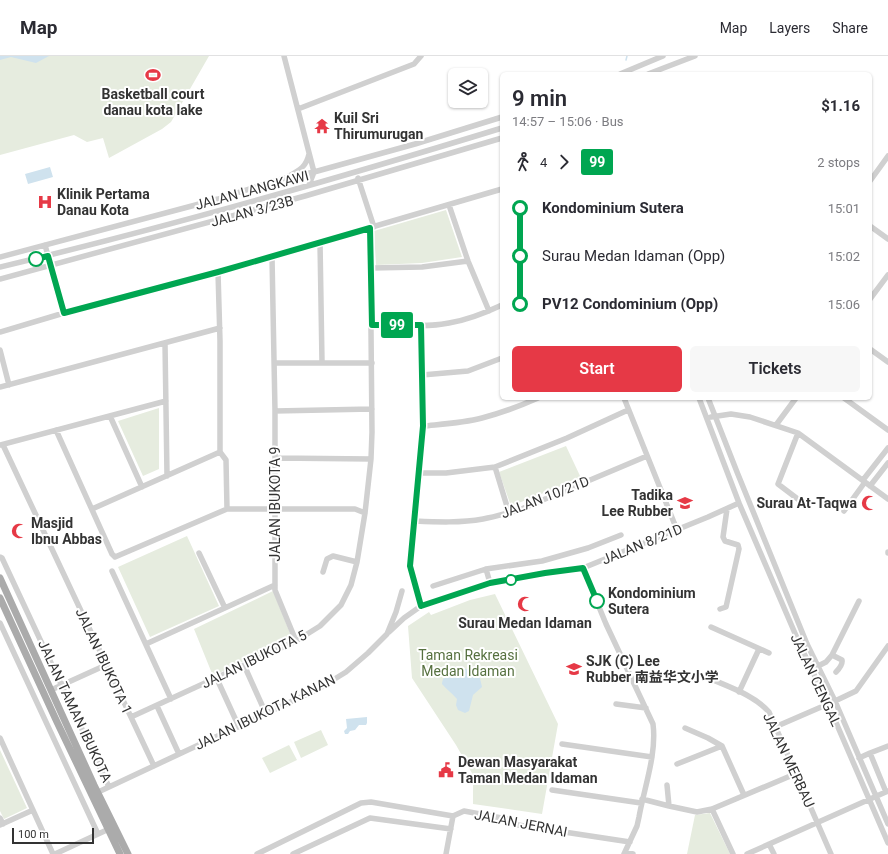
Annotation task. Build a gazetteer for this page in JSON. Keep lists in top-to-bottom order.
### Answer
{
  "streets": {
    "main road": ["JALAN TAMAN IBUKOTA"],
    "street": [
      "JALAN LANGKAWI",
      "JALAN 3/23B",
      "JALAN 10/21D",
      "JALAN IBUKOTA 9",
      "JALAN 8/21D",
      "JALAN IBUKOTA 5",
      "JALAN IBUKOTA 1",
      "JALAN CENGAL",
      "JALAN IBUKOTA KANAN",
      "JALAN MERBAU",
      "JALAN JERNAI"
    ]
  },
  "crossings": [
    ["JALAN LANGKAWI", "JALAN IBUKOTA 5"],
    ["JALAN 3/23B", "JALAN IBUKOTA 5"],
    ["JALAN IBUKOTA 9", "JALAN IBUKOTA 5"],
    ["JALAN 8/21D", "JALAN CENGAL"],
    ["JALAN 8/21D", "JALAN IBUKOTA KANAN"],
    ["JALAN IBUKOTA 5", "JALAN IBUKOTA 1"],
    ["JALAN IBUKOTA 1", "JALAN IBUKOTA KANAN"],
    ["JALAN TAMAN IBUKOTA", "JALAN IBUKOTA KANAN"]
  ],
  "parks": ["Taman Rekreasi Medan Idaman"],
  "places": {
    "sports": ["Basketball court danau kota lake"],
    "temple": ["Kuil Sri Thirumurugan"],
    "hospital": ["Klinik Pertama Danau Kota"],
    "school or university": ["Tadika Lee Rubber", "SJK (C) Lee Rubber 南益华文小学"],
    "mosque": ["Surau At-Taqwa", "Masjid Ibnu Abbas", "Surau Medan Idaman"],
    "other": ["Kondominium Sutera"],
    "public building": ["Dewan Masyarakat Taman Medan Idaman"]
  },
  "lines": ["bus line 99"],
  "scale_bar": "100 m",
  "page": {
    "header": "Map",
    "nav": ["Map", "Layers", "Share"],
    "on_map": "99",
    "heading": ["9 min", "14:57 – 15:06 · Bus", "$1.16"],
    "legs": ["4", "99", "2 stops"],
    "list": [
      {
        "name": "Kondominium Sutera",
        "value": "15:01"
      },
      {
        "name": "Surau Medan Idaman (Opp)",
        "value": "15:02"
      },
      {
        "name": "PV12 Condominium (Opp)",
        "value": "15:06"
      }
    ],
    "buttons": ["Start", "Tickets"],
    "scale": "100 m"
  }
}
